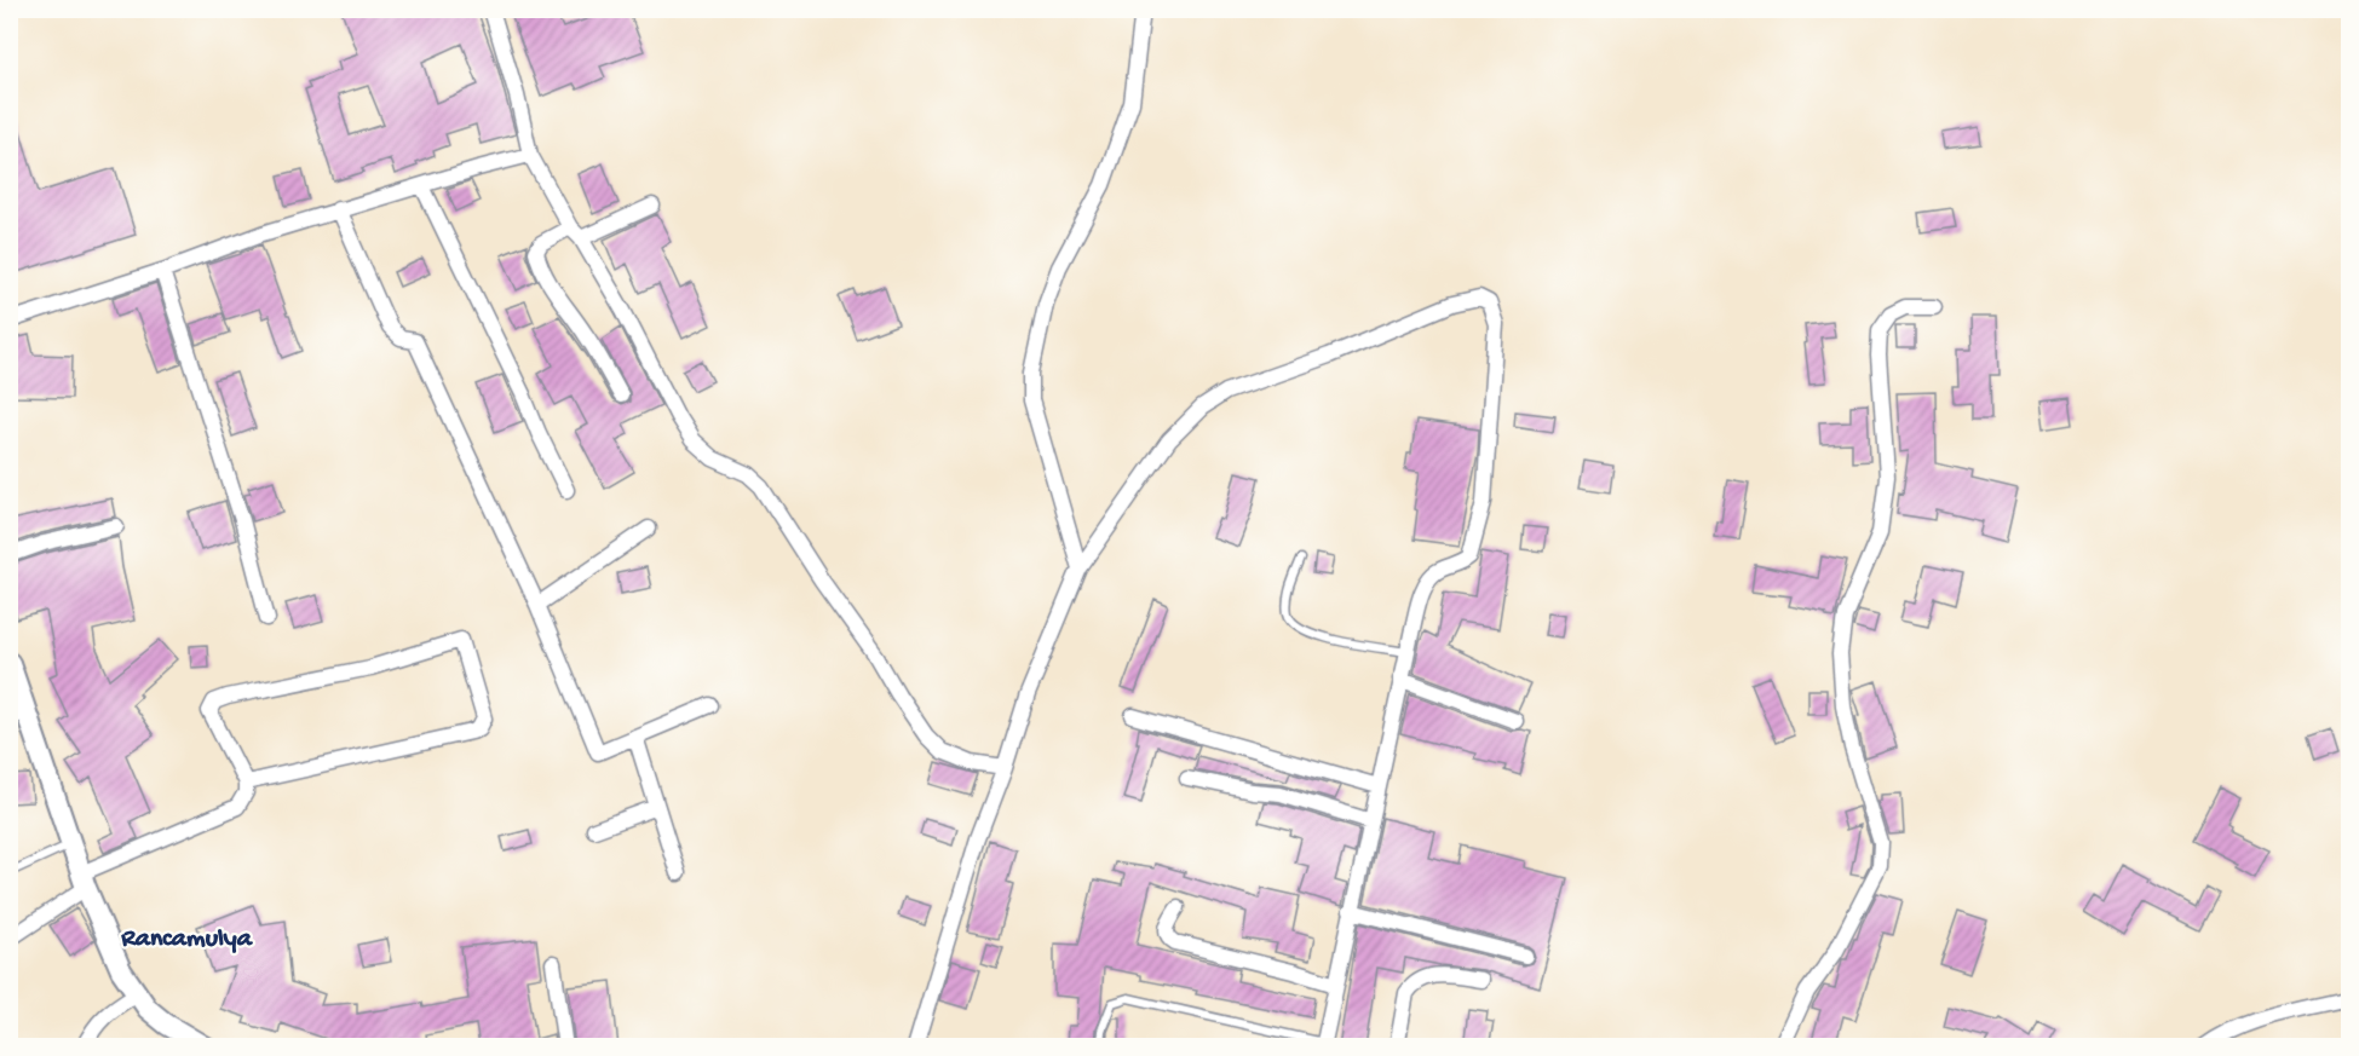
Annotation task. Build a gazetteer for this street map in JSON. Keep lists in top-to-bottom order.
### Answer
{
  "districts": ["Rancamulya"]
}
